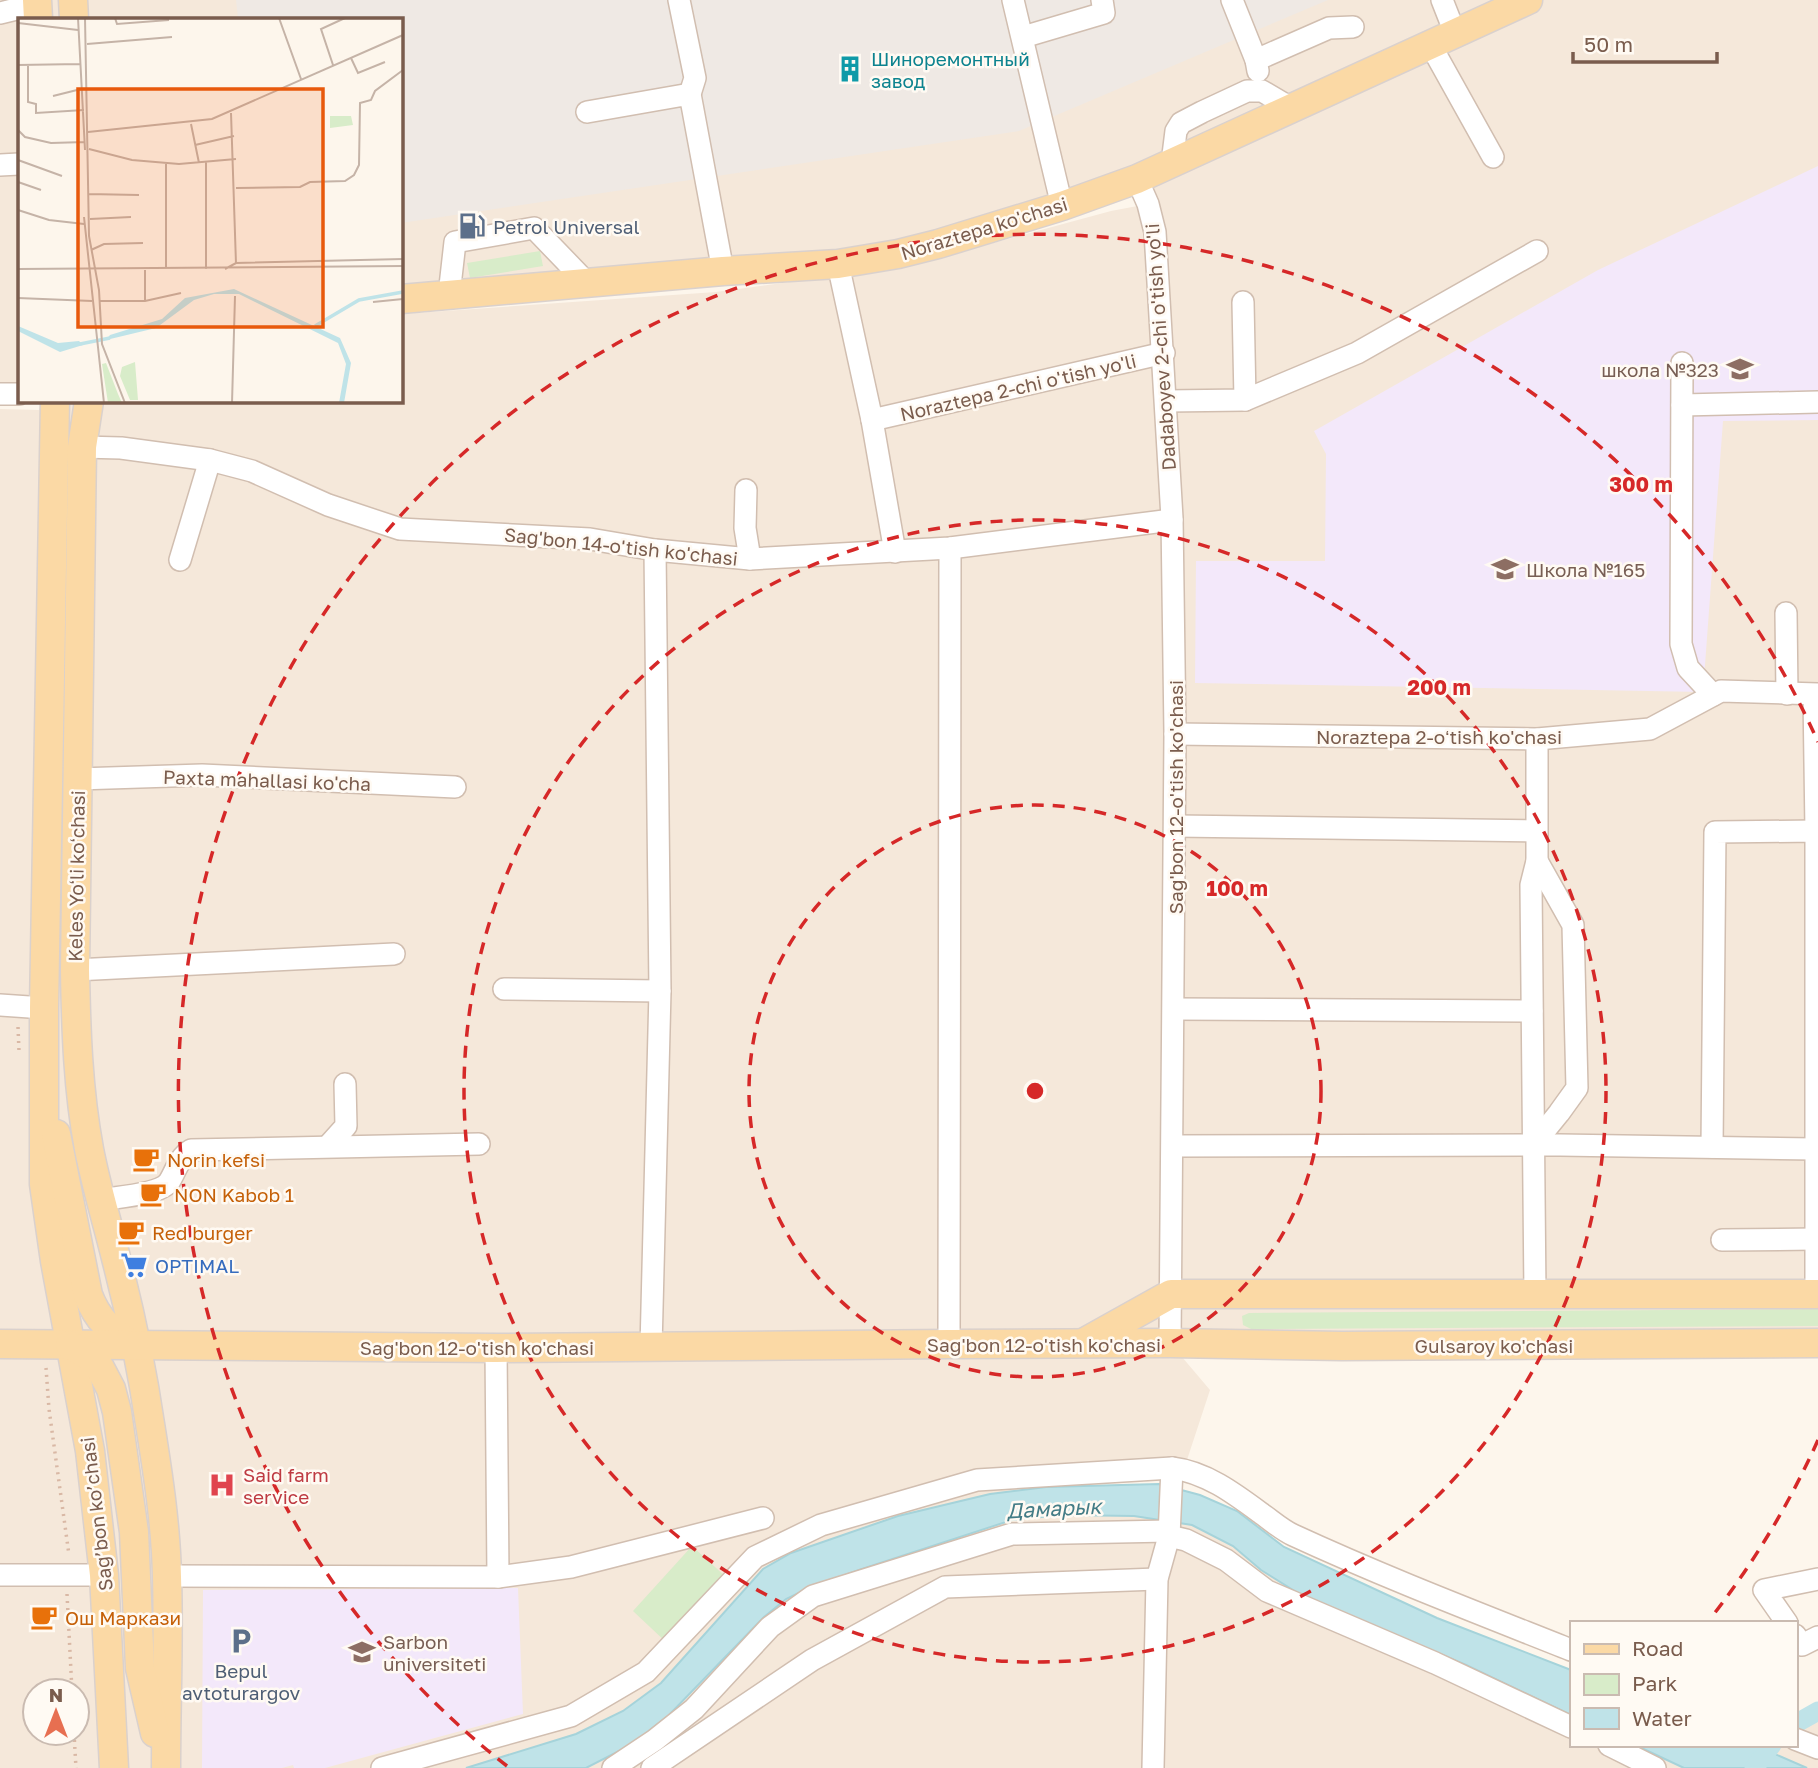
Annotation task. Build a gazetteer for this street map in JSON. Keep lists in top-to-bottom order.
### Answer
{
  "streets": {
    "main road": [
      "Noraztepa ko'chasi",
      "Sag'bon 12-o'tish ko'chasi",
      "Keles Yoʻli koʻchasi",
      "Gulsaroy ko'chasi",
      "Sag’bon ko’chasi"
    ],
    "street": [
      "Dadaboyev 2-chi o'tish yo'li",
      "Noraztepa 2-chi o'tish yo'li",
      "Sag'bon 14-o'tish ko'chasi",
      "Noraztepa 2-oʻtish ko'chasi",
      "Paxta mahallasi ko'cha"
    ]
  },
  "crossings": [
    ["Noraztepa ko'chasi", "Dadaboyev 2-chi o'tish yo'li"],
    ["Dadaboyev 2-chi o'tish yo'li", "Noraztepa 2-chi o'tish yo'li"],
    ["Dadaboyev 2-chi o'tish yo'li", "Sag'bon 14-o'tish ko'chasi"],
    ["Dadaboyev 2-chi o'tish yo'li", "Sag'bon 12-o'tish ko'chasi"],
    ["Sag'bon 14-o'tish ko'chasi", "Sag'bon 12-o'tish ko'chasi"],
    ["Sag'bon 14-o'tish ko'chasi", "Keles Yoʻli koʻchasi"],
    ["Noraztepa 2-oʻtish ko'chasi", "Sag'bon 12-o'tish ko'chasi"],
    ["Paxta mahallasi ko'cha", "Keles Yoʻli koʻchasi"],
    ["Sag'bon 12-o'tish ko'chasi", "Keles Yoʻli koʻchasi"],
    ["Sag'bon 12-o'tish ko'chasi", "Gulsaroy ko'chasi"],
    ["Sag'bon 12-o'tish ko'chasi", "Sag’bon ko’chasi"],
    ["Keles Yoʻli koʻchasi", "Sag’bon ko’chasi"]
  ],
  "water": ["Дамарык"],
  "places": {
    "building": ["Шиноремонтный завод"],
    "fuel station": ["Petrol Universal"],
    "school or university": ["школа №323", "Школа №165", "Sarbon universiteti"],
    "cafe": [
      "Norin kefsi",
      "NON Kabob 1",
      "Red burger",
      "Ош Маркази"
    ],
    "supermarket": ["OPTIMAL"],
    "hospital": ["Said farm service"],
    "parking": ["Bepul avtoturargov"]
  },
  "legend": ["Road", "Park", "Water"],
  "scale_bar": "50 m",
  "north": "top",
  "rings": ["300 m", "200 m", "100 m"]
}
